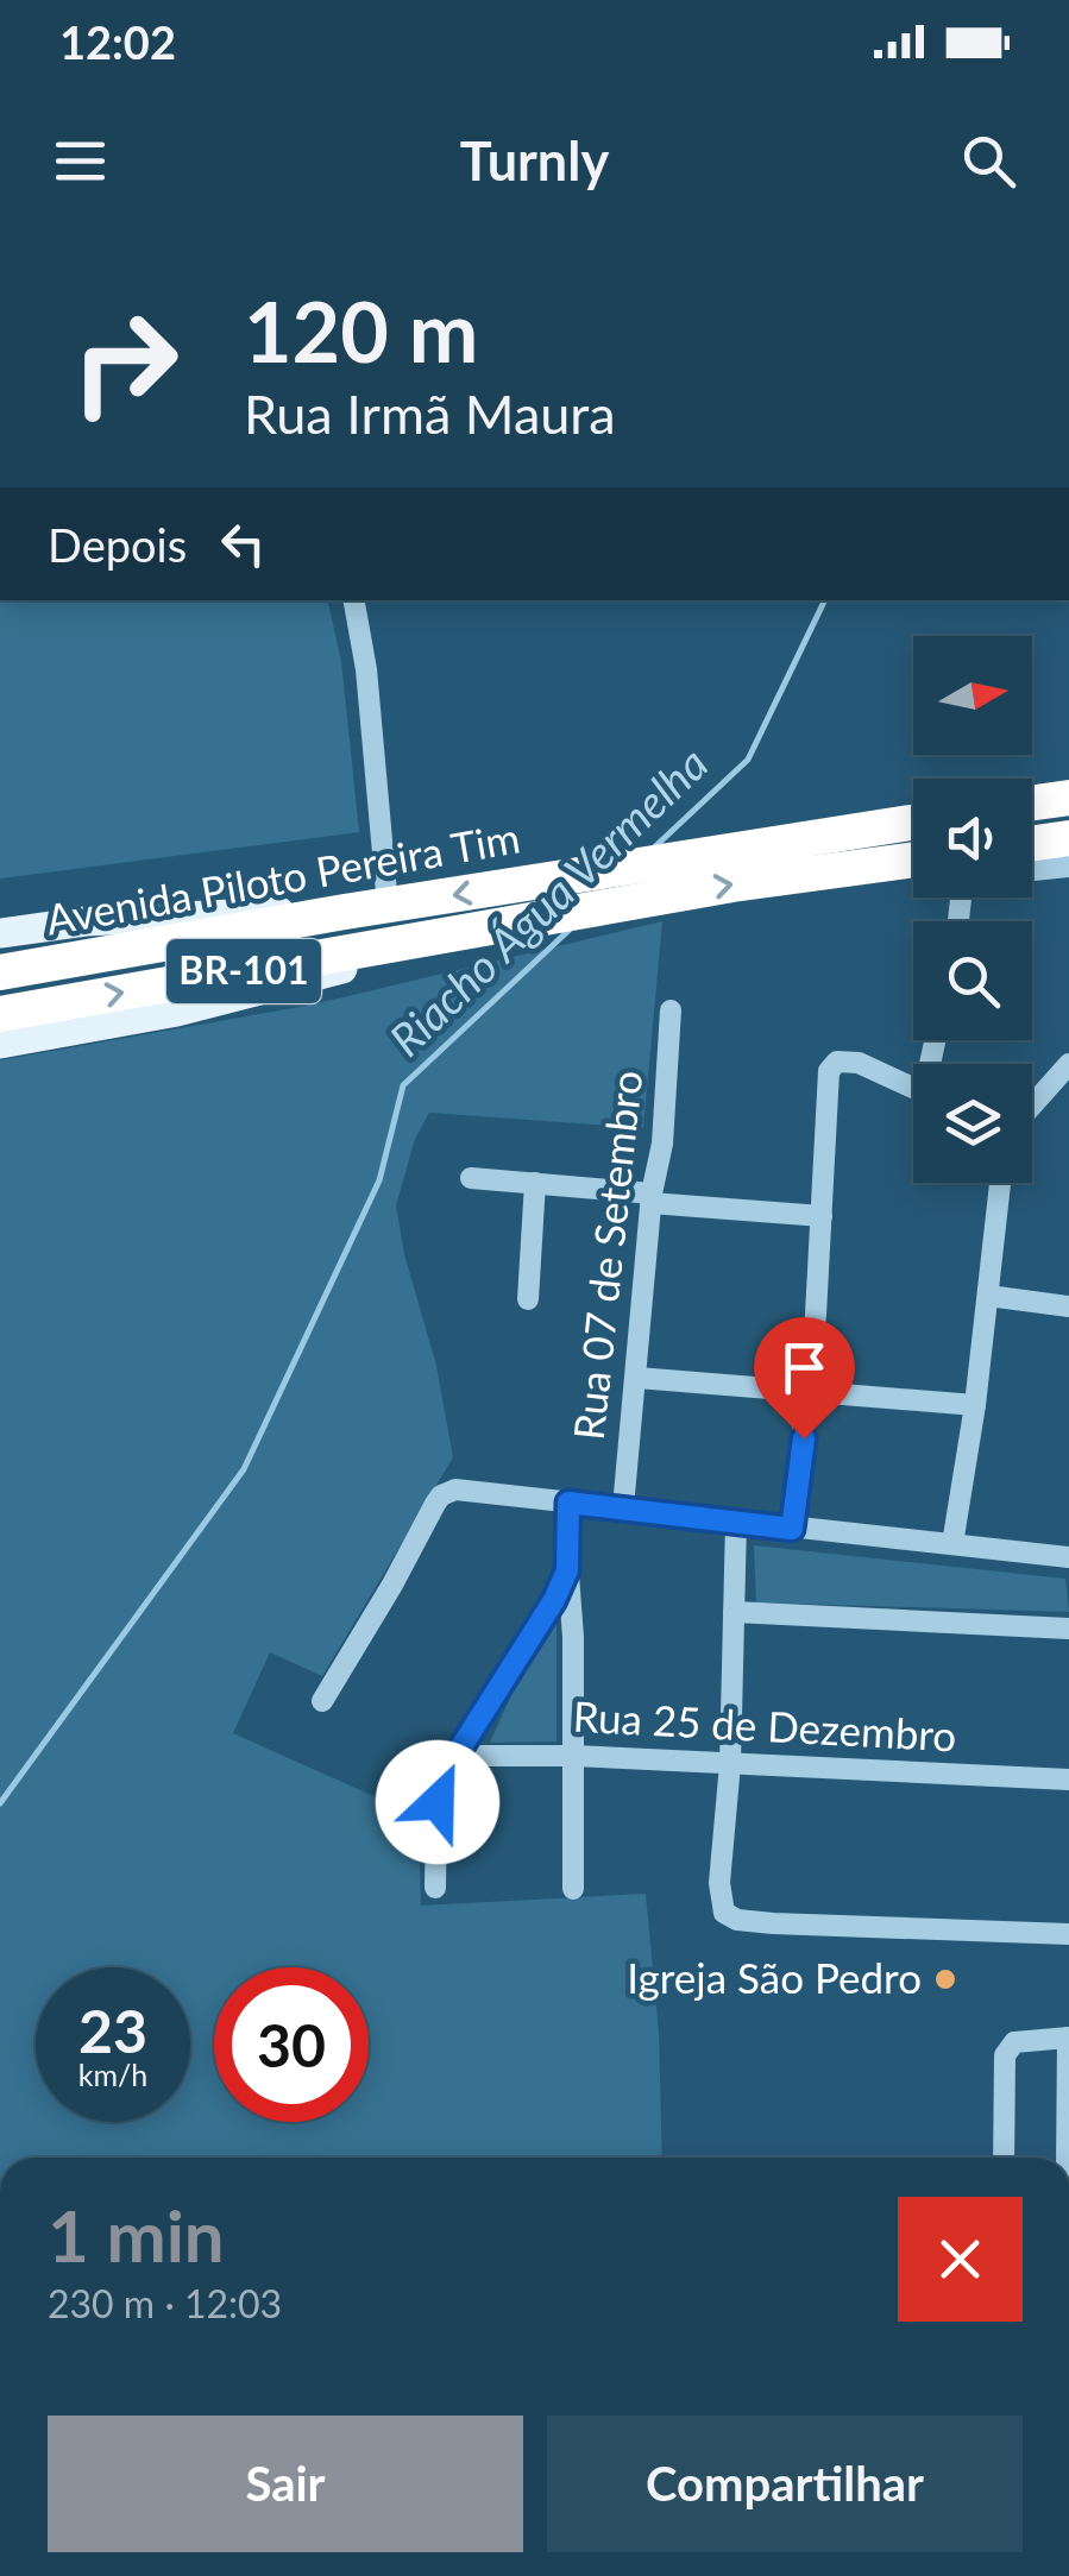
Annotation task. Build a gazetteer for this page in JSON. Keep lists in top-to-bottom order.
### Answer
{
  "streets": {
    "highway": ["Avenida Piloto Pereira Tim", "BR-101"],
    "street": ["Rua 07 de Setembro", "Rua 25 de Dezembro"]
  },
  "water": ["Riacho Água Vermelha"],
  "places": ["Igreja São Pedro"],
  "north": "right",
  "page": {
    "status": "12:02",
    "header": "Turnly",
    "turn": ["120 m", "Rua Irmã Maura"],
    "then": "Depois",
    "speed": "23 km/h",
    "limit": "30",
    "heading": ["1 min", "230 m · 12:03"],
    "buttons": ["Sair", "Compartilhar"]
  }
}
